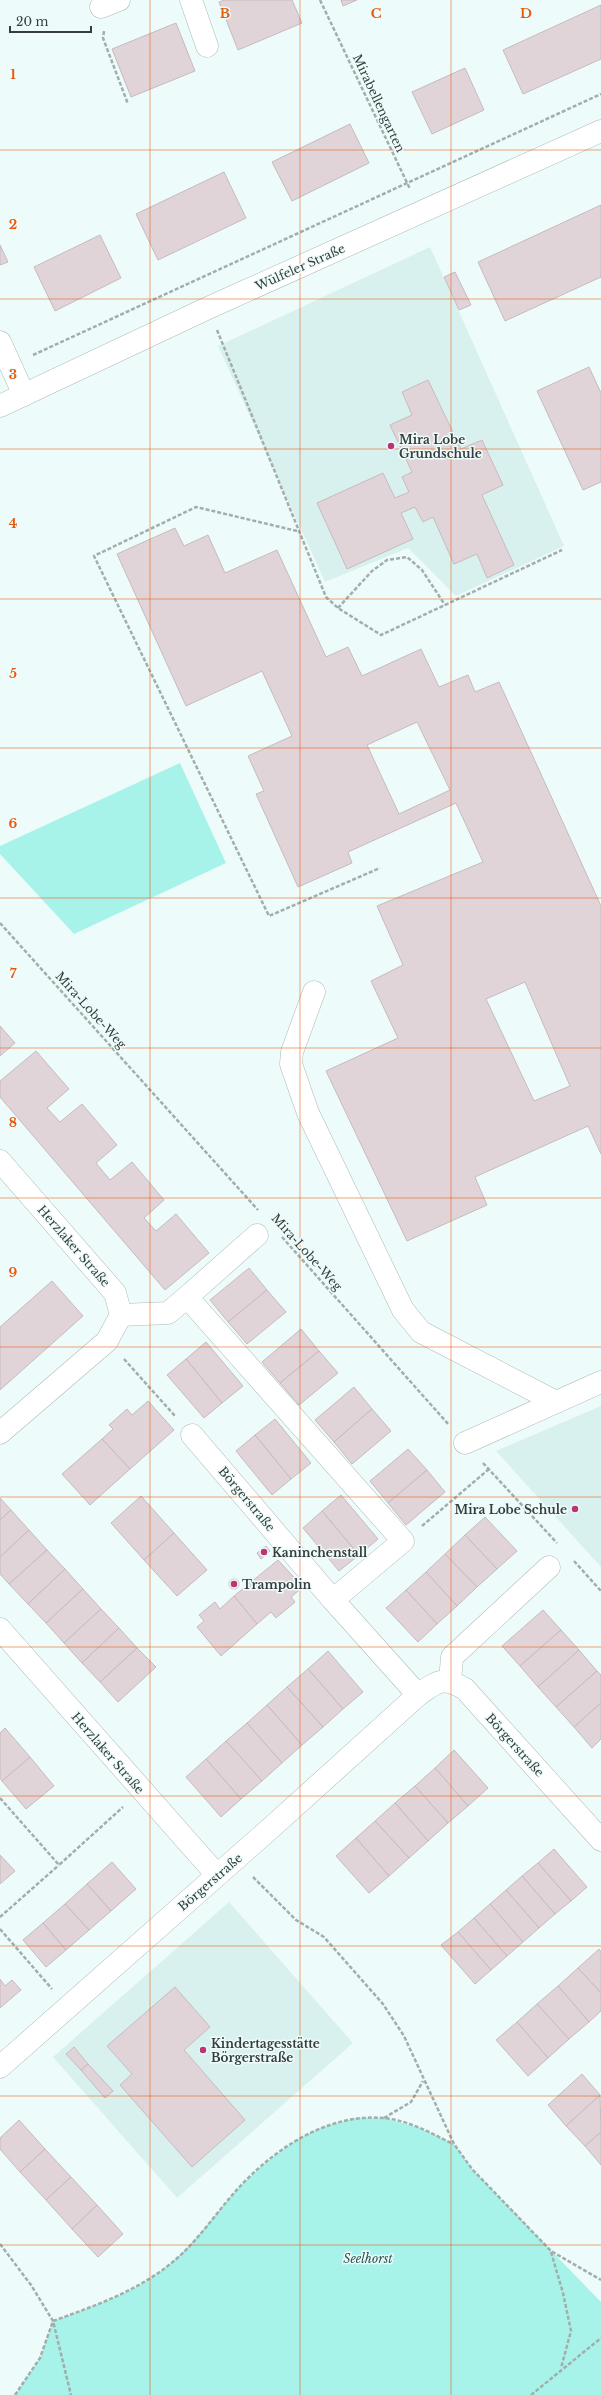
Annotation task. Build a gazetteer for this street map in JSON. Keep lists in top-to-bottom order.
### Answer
{
  "streets": {
    "street": ["Wülfeler Straße", "Herzlaker Straße", "Börgerstraße"],
    "path": ["Mirabellengarten", "Mira-Lobe-Weg"]
  },
  "crossings": [
    ["Mirabellengarten", "Wülfeler Straße"],
    ["Herzlaker Straße", "Börgerstraße"]
  ],
  "parks": ["Seelhorst"],
  "places": [
    "Mira Lobe Grundschule",
    "Mira Lobe Schule",
    "Kaninchenstall",
    "Trampolin",
    "Kindertagesstätte Börgerstraße"
  ],
  "scale_bar": "20 m",
  "grid": {
    "columns": ["B", "C", "D"],
    "rows": [
      "1",
      "2",
      "3",
      "4",
      "5",
      "6",
      "7",
      "8",
      "9"
    ]
  }
}
